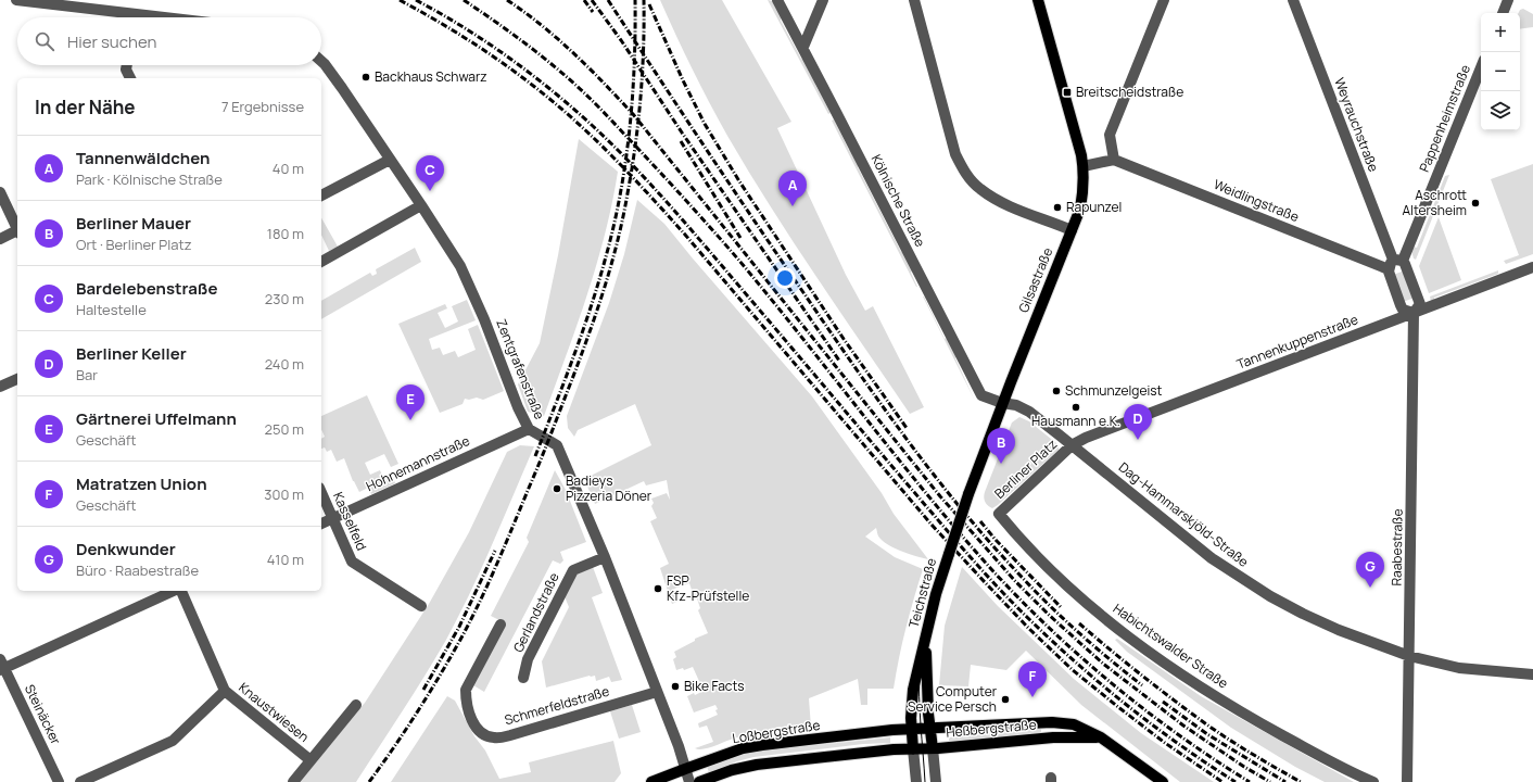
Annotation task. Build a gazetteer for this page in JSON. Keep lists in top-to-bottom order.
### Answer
{
  "streets": {
    "main road": [
      "Gilsastraße",
      "Teichstraße",
      "Heßbergstraße",
      "Loßbergstraße"
    ],
    "street": [
      "Pappenheimstraße",
      "Weyrauchstraße",
      "Kölnische Straße",
      "Weidlingstraße",
      "Tannenkuppenstraße",
      "Zentgrafenstraße",
      "Hohnemannstraße",
      "Berliner Platz",
      "Dag-Hammarskjöld-Straße",
      "Kasselfeld",
      "Raabestraße",
      "Gerlandstraße",
      "Habichtswalder Straße",
      "Schmerfeldstraße",
      "Knaustwiesen",
      "Steinäcker"
    ]
  },
  "crossings": [
    ["Pappenheimstraße", "Weyrauchstraße"],
    ["Pappenheimstraße", "Weidlingstraße"],
    ["Weyrauchstraße", "Weidlingstraße"],
    ["Weyrauchstraße", "Tannenkuppenstraße"],
    ["Weyrauchstraße", "Raabestraße"],
    ["Kölnische Straße", "Gilsastraße"],
    ["Kölnische Straße", "Dag-Hammarskjöld-Straße"],
    ["Kölnische Straße", "Teichstraße"],
    ["Gilsastraße", "Dag-Hammarskjöld-Straße"],
    ["Gilsastraße", "Teichstraße"],
    ["Tannenkuppenstraße", "Berliner Platz"],
    ["Tannenkuppenstraße", "Dag-Hammarskjöld-Straße"],
    ["Tannenkuppenstraße", "Raabestraße"],
    ["Zentgrafenstraße", "Hohnemannstraße"],
    ["Zentgrafenstraße", "Gerlandstraße"],
    ["Zentgrafenstraße", "Schmerfeldstraße"],
    ["Zentgrafenstraße", "Loßbergstraße"],
    ["Hohnemannstraße", "Kasselfeld"],
    ["Berliner Platz", "Dag-Hammarskjöld-Straße"],
    ["Berliner Platz", "Habichtswalder Straße"],
    ["Dag-Hammarskjöld-Straße", "Raabestraße"],
    ["Dag-Hammarskjöld-Straße", "Teichstraße"],
    ["Teichstraße", "Heßbergstraße"],
    ["Teichstraße", "Loßbergstraße"],
    ["Heßbergstraße", "Loßbergstraße"]
  ],
  "places": {
    "other": [
      "Backhaus Schwarz",
      "Aschrott Altersheim",
      "Rapunzel",
      "Schmunzelgeist",
      "Hausmann e.K.",
      "Badieys Pizzeria Döner",
      "FSP Kfz-Prüfstelle",
      "Bike Facts",
      "Computer Service Persch"
    ],
    "transit": ["Breitscheidstraße"]
  },
  "page": {
    "map_buttons": ["+", "−"],
    "search": "Hier suchen",
    "heading": ["In der Nähe", "7 Ergebnisse"],
    "list": [
      {
        "mark": "A",
        "name": "Tannenwäldchen",
        "note": "Park · Kölnische Straße",
        "value": "40 m"
      },
      {
        "mark": "B",
        "name": "Berliner Mauer",
        "note": "Ort · Berliner Platz",
        "value": "180 m"
      },
      {
        "mark": "C",
        "name": "Bardelebenstraße",
        "note": "Haltestelle",
        "value": "230 m"
      },
      {
        "mark": "D",
        "name": "Berliner Keller",
        "note": "Bar",
        "value": "240 m"
      },
      {
        "mark": "E",
        "name": "Gärtnerei Uffelmann",
        "note": "Geschäft",
        "value": "250 m"
      },
      {
        "mark": "F",
        "name": "Matratzen Union",
        "note": "Geschäft",
        "value": "300 m"
      },
      {
        "mark": "G",
        "name": "Denkwunder",
        "note": "Büro · Raabestraße",
        "value": "410 m"
      }
    ],
    "pins": [
      "C",
      "A",
      "E",
      "D",
      "B",
      "G",
      "F"
    ]
  }
}
